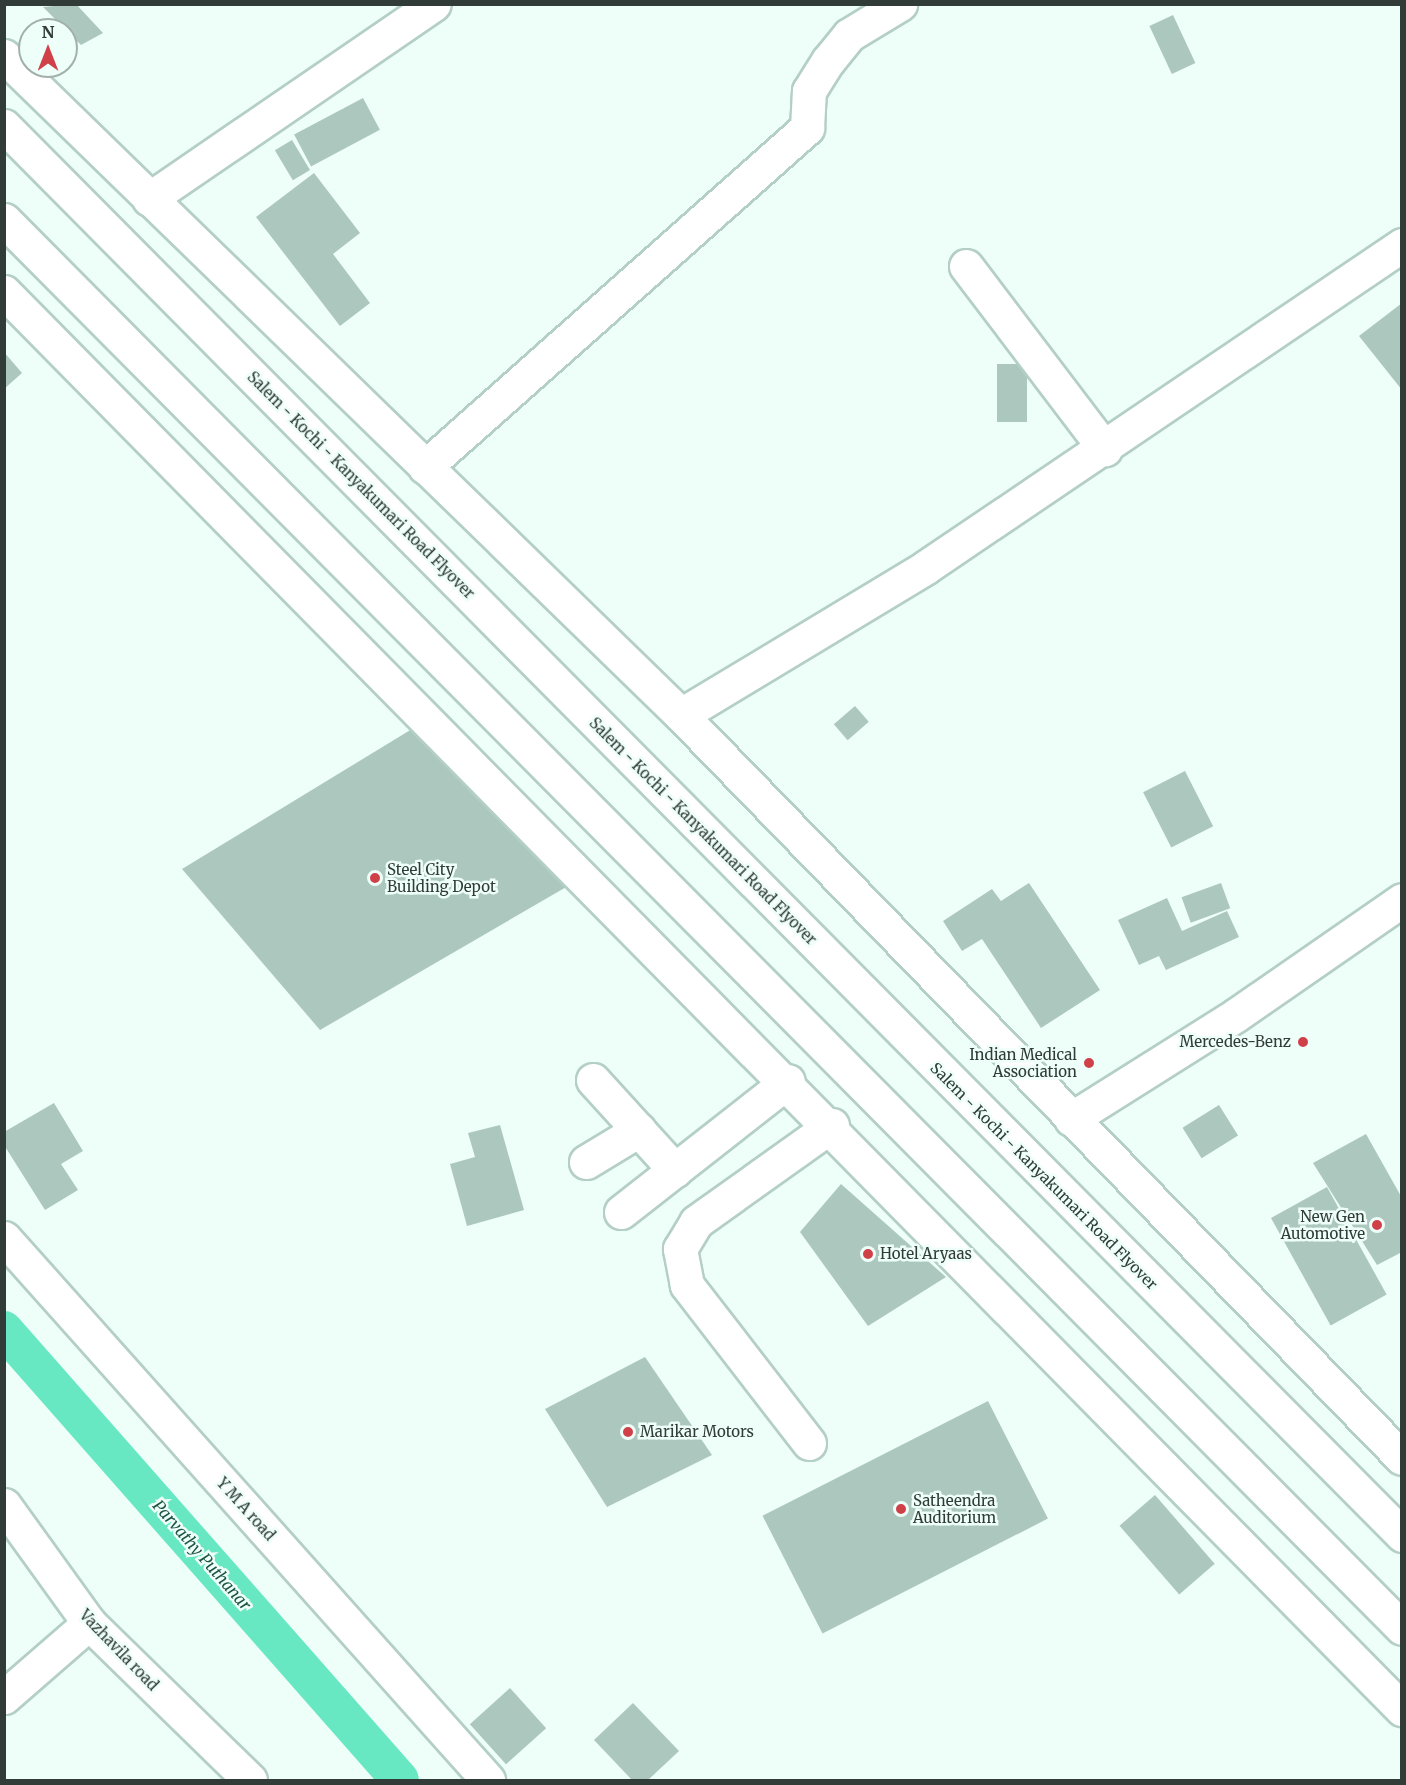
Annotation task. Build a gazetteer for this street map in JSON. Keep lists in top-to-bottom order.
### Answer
{
  "streets": {
    "main road": ["Salem - Kochi - Kanyakumari Road Flyover", "Y M A road", "Vazhavila road"]
  },
  "water": ["Parvathy Puthanar"],
  "places": [
    "Steel City Building Depot",
    "Mercedes-Benz",
    "Indian Medical Association",
    "New Gen Automotive",
    "Hotel Aryaas",
    "Marikar Motors",
    "Satheendra Auditorium"
  ],
  "north": "top"
}
